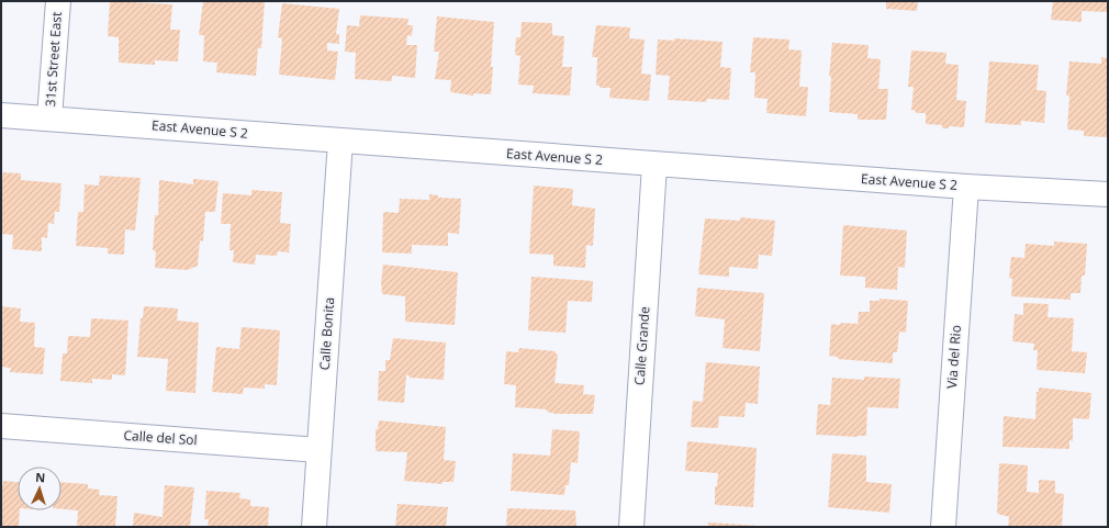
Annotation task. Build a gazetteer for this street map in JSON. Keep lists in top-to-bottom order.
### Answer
{
  "streets": {
    "street": [
      "31st Street East",
      "East Avenue S 2",
      "Calle Bonita",
      "Calle Grande",
      "Via del Rio",
      "Calle del Sol"
    ]
  },
  "crossings": [
    ["31st Street East", "East Avenue S 2"],
    ["East Avenue S 2", "Calle Bonita"],
    ["East Avenue S 2", "Calle Grande"],
    ["East Avenue S 2", "Via del Rio"],
    ["Calle Bonita", "Calle del Sol"]
  ],
  "north": "top"
}
